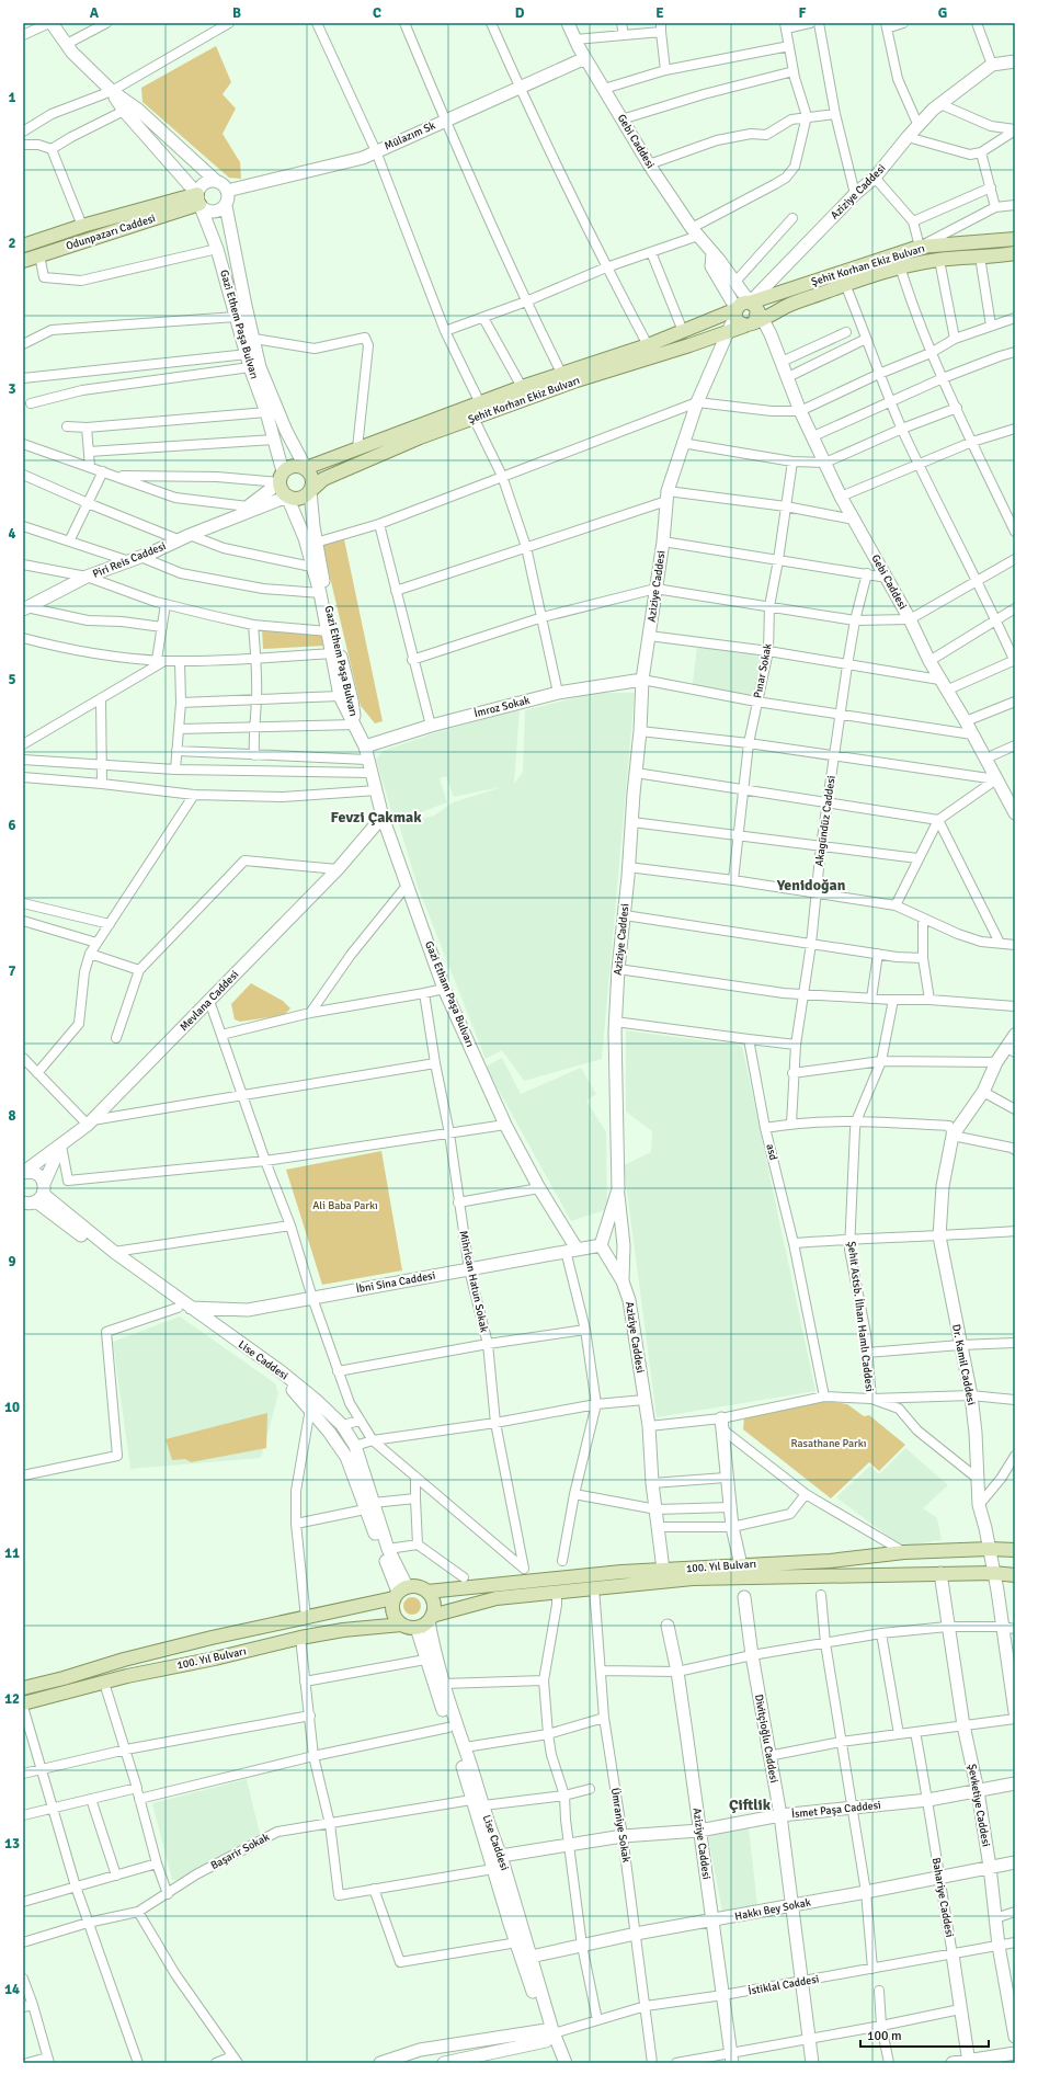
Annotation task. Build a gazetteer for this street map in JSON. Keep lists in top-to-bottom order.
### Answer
{
  "streets": {
    "main road": [
      "Mülazım Sk",
      "Gebi Caddesi",
      "Aziziye Caddesi",
      "Odunpazarı Caddesi",
      "Şehit Korhan Ekiz Bulvarı",
      "Gazi Ethem Paşa Bulvarı",
      "Piri Reis Caddesi",
      "İmroz Sokak",
      "Gazi Etham Paşa Bulvarı",
      "Mevlana Caddesi",
      "İbni Sina Caddesi",
      "Lise Caddesi",
      "Dr. Kamil Caddesi",
      "100. Yıl Bulvarı",
      "Divitçioğlu Caddesi",
      "Şevketiye Caddesi",
      "İsmet Paşa Caddesi",
      "Bahariye Caddesi",
      "Hakkı Bey Sokak",
      "İstiklal Caddesi"
    ],
    "street": [
      "Pınar Sokak",
      "Akagündüz Caddesi",
      "asd",
      "Mihrican Hatun Sokak",
      "Şehit Astsb. İlhan Hamlı Caddesi",
      "Ümraniye Sokak",
      "Başarir Sokak"
    ]
  },
  "crossings": [
    ["Mülazım Sk", "Gebi Caddesi"],
    ["Mülazım Sk", "Odunpazarı Caddesi"],
    ["Mülazım Sk", "Gazi Ethem Paşa Bulvarı"],
    ["Gebi Caddesi", "Aziziye Caddesi"],
    ["Gebi Caddesi", "Şehit Korhan Ekiz Bulvarı"],
    ["Aziziye Caddesi", "Şehit Korhan Ekiz Bulvarı"],
    ["Aziziye Caddesi", "İmroz Sokak"],
    ["Aziziye Caddesi", "İbni Sina Caddesi"],
    ["Aziziye Caddesi", "100. Yıl Bulvarı"],
    ["Aziziye Caddesi", "İsmet Paşa Caddesi"],
    ["Aziziye Caddesi", "Hakkı Bey Sokak"],
    ["Aziziye Caddesi", "İstiklal Caddesi"],
    ["Odunpazarı Caddesi", "Gazi Ethem Paşa Bulvarı"],
    ["Şehit Korhan Ekiz Bulvarı", "Gazi Ethem Paşa Bulvarı"],
    ["Şehit Korhan Ekiz Bulvarı", "Piri Reis Caddesi"],
    ["Gazi Ethem Paşa Bulvarı", "Piri Reis Caddesi"],
    ["Gazi Ethem Paşa Bulvarı", "Gazi Etham Paşa Bulvarı"],
    ["İmroz Sokak", "Gazi Etham Paşa Bulvarı"],
    ["Gazi Etham Paşa Bulvarı", "Mevlana Caddesi"],
    ["Gazi Etham Paşa Bulvarı", "İbni Sina Caddesi"],
    ["Mihrican Hatun Sokak", "İbni Sina Caddesi"],
    ["İbni Sina Caddesi", "Lise Caddesi"],
    ["Şehit Astsb. İlhan Hamlı Caddesi", "Dr. Kamil Caddesi"],
    ["Lise Caddesi", "100. Yıl Bulvarı"],
    ["Lise Caddesi", "İsmet Paşa Caddesi"],
    ["Lise Caddesi", "Başarir Sokak"],
    ["Lise Caddesi", "Hakkı Bey Sokak"],
    ["Lise Caddesi", "İstiklal Caddesi"],
    ["Dr. Kamil Caddesi", "100. Yıl Bulvarı"],
    ["100. Yıl Bulvarı", "Şevketiye Caddesi"],
    ["100. Yıl Bulvarı", "Ümraniye Sokak"],
    ["Divitçioğlu Caddesi", "İsmet Paşa Caddesi"],
    ["Divitçioğlu Caddesi", "Hakkı Bey Sokak"],
    ["Divitçioğlu Caddesi", "İstiklal Caddesi"],
    ["Şevketiye Caddesi", "İsmet Paşa Caddesi"],
    ["Şevketiye Caddesi", "Hakkı Bey Sokak"],
    ["Şevketiye Caddesi", "İstiklal Caddesi"],
    ["İsmet Paşa Caddesi", "Ümraniye Sokak"],
    ["İsmet Paşa Caddesi", "Bahariye Caddesi"],
    ["Ümraniye Sokak", "Hakkı Bey Sokak"],
    ["Ümraniye Sokak", "İstiklal Caddesi"],
    ["Bahariye Caddesi", "Hakkı Bey Sokak"],
    ["Bahariye Caddesi", "İstiklal Caddesi"]
  ],
  "districts": ["Fevzi Çakmak", "Yenidoğan", "Çiftlik"],
  "parks": ["Ali Baba Parkı", "Rasathane Parkı"],
  "scale_bar": "100 m",
  "grid": {
    "columns": [
      "A",
      "B",
      "C",
      "D",
      "E",
      "F",
      "G"
    ],
    "rows": [
      "1",
      "2",
      "3",
      "4",
      "5",
      "6",
      "7",
      "8",
      "9",
      "10",
      "11",
      "12",
      "13",
      "14"
    ]
  }
}
